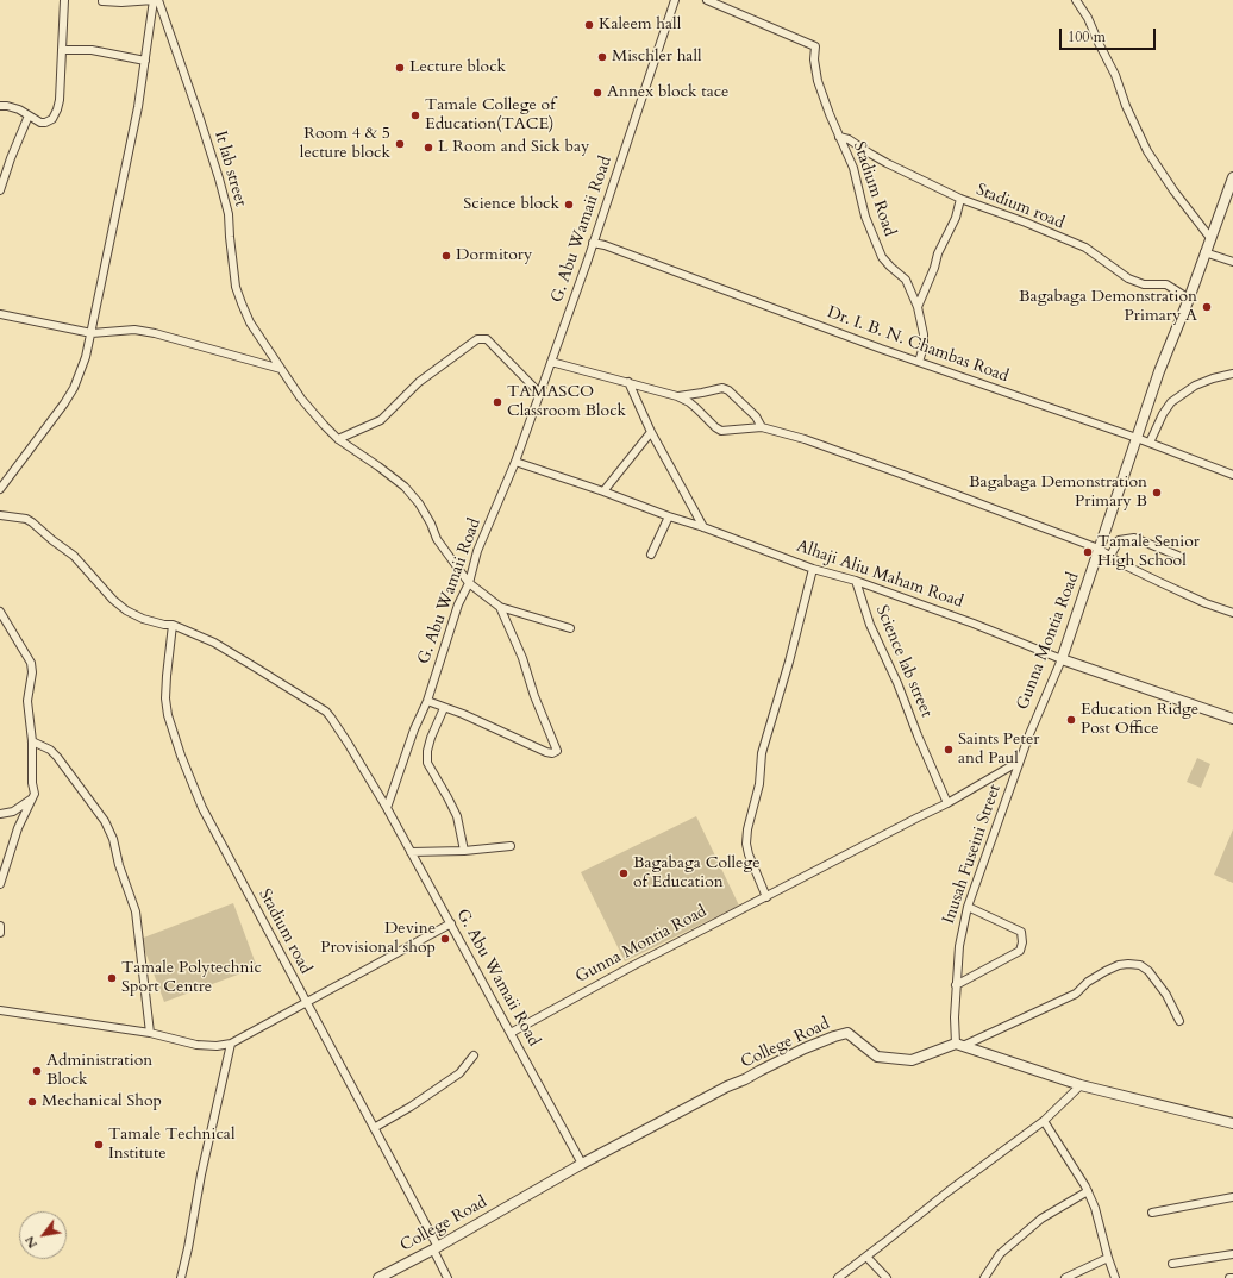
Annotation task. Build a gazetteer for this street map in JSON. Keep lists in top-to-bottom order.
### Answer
{
  "streets": {
    "street": [
      "It lab street",
      "Stadium Road",
      "Stadium road",
      "G. Abu Wamaii Road",
      "Dr. I. B. N. Chambas Road",
      "Alhaji Aliu Maham Road",
      "Gunna Montia Road",
      "Science lab street",
      "Inusah Fuseini Street",
      "College Road"
    ]
  },
  "crossings": [
    ["It lab street", "G. Abu Wamaii Road"],
    ["Stadium Road", "Stadium road"],
    ["Stadium Road", "Dr. I. B. N. Chambas Road"],
    ["Stadium road", "Gunna Montia Road"],
    ["Stadium road", "College Road"],
    ["G. Abu Wamaii Road", "Dr. I. B. N. Chambas Road"],
    ["G. Abu Wamaii Road", "Alhaji Aliu Maham Road"],
    ["G. Abu Wamaii Road", "Gunna Montia Road"],
    ["G. Abu Wamaii Road", "College Road"],
    ["Dr. I. B. N. Chambas Road", "Gunna Montia Road"],
    ["Alhaji Aliu Maham Road", "Gunna Montia Road"],
    ["Alhaji Aliu Maham Road", "Science lab street"],
    ["Gunna Montia Road", "Science lab street"],
    ["Gunna Montia Road", "Inusah Fuseini Street"],
    ["Inusah Fuseini Street", "College Road"]
  ],
  "places": [
    "Kaleem hall",
    "Mischler hall",
    "Lecture block",
    "Annex block tace",
    "Tamale College of Education(TACE)",
    "Room 4 & 5 lecture block",
    "L Room and Sick bay",
    "Science block",
    "Dormitory",
    "Bagabaga Demonstration Primary A",
    "TAMASCO Classroom Block",
    "Bagabaga Demonstration Primary B",
    "Tamale Senior High School",
    "Education Ridge Post Office",
    "Saints Peter and Paul",
    "Bagabaga College of Education",
    "Devine Provisional shop",
    "Tamale Polytechnic Sport Centre",
    "Administration Block",
    "Mechanical Shop",
    "Tamale Technical Institute"
  ],
  "scale_bar": "100 m",
  "north": "bottom left"
}
